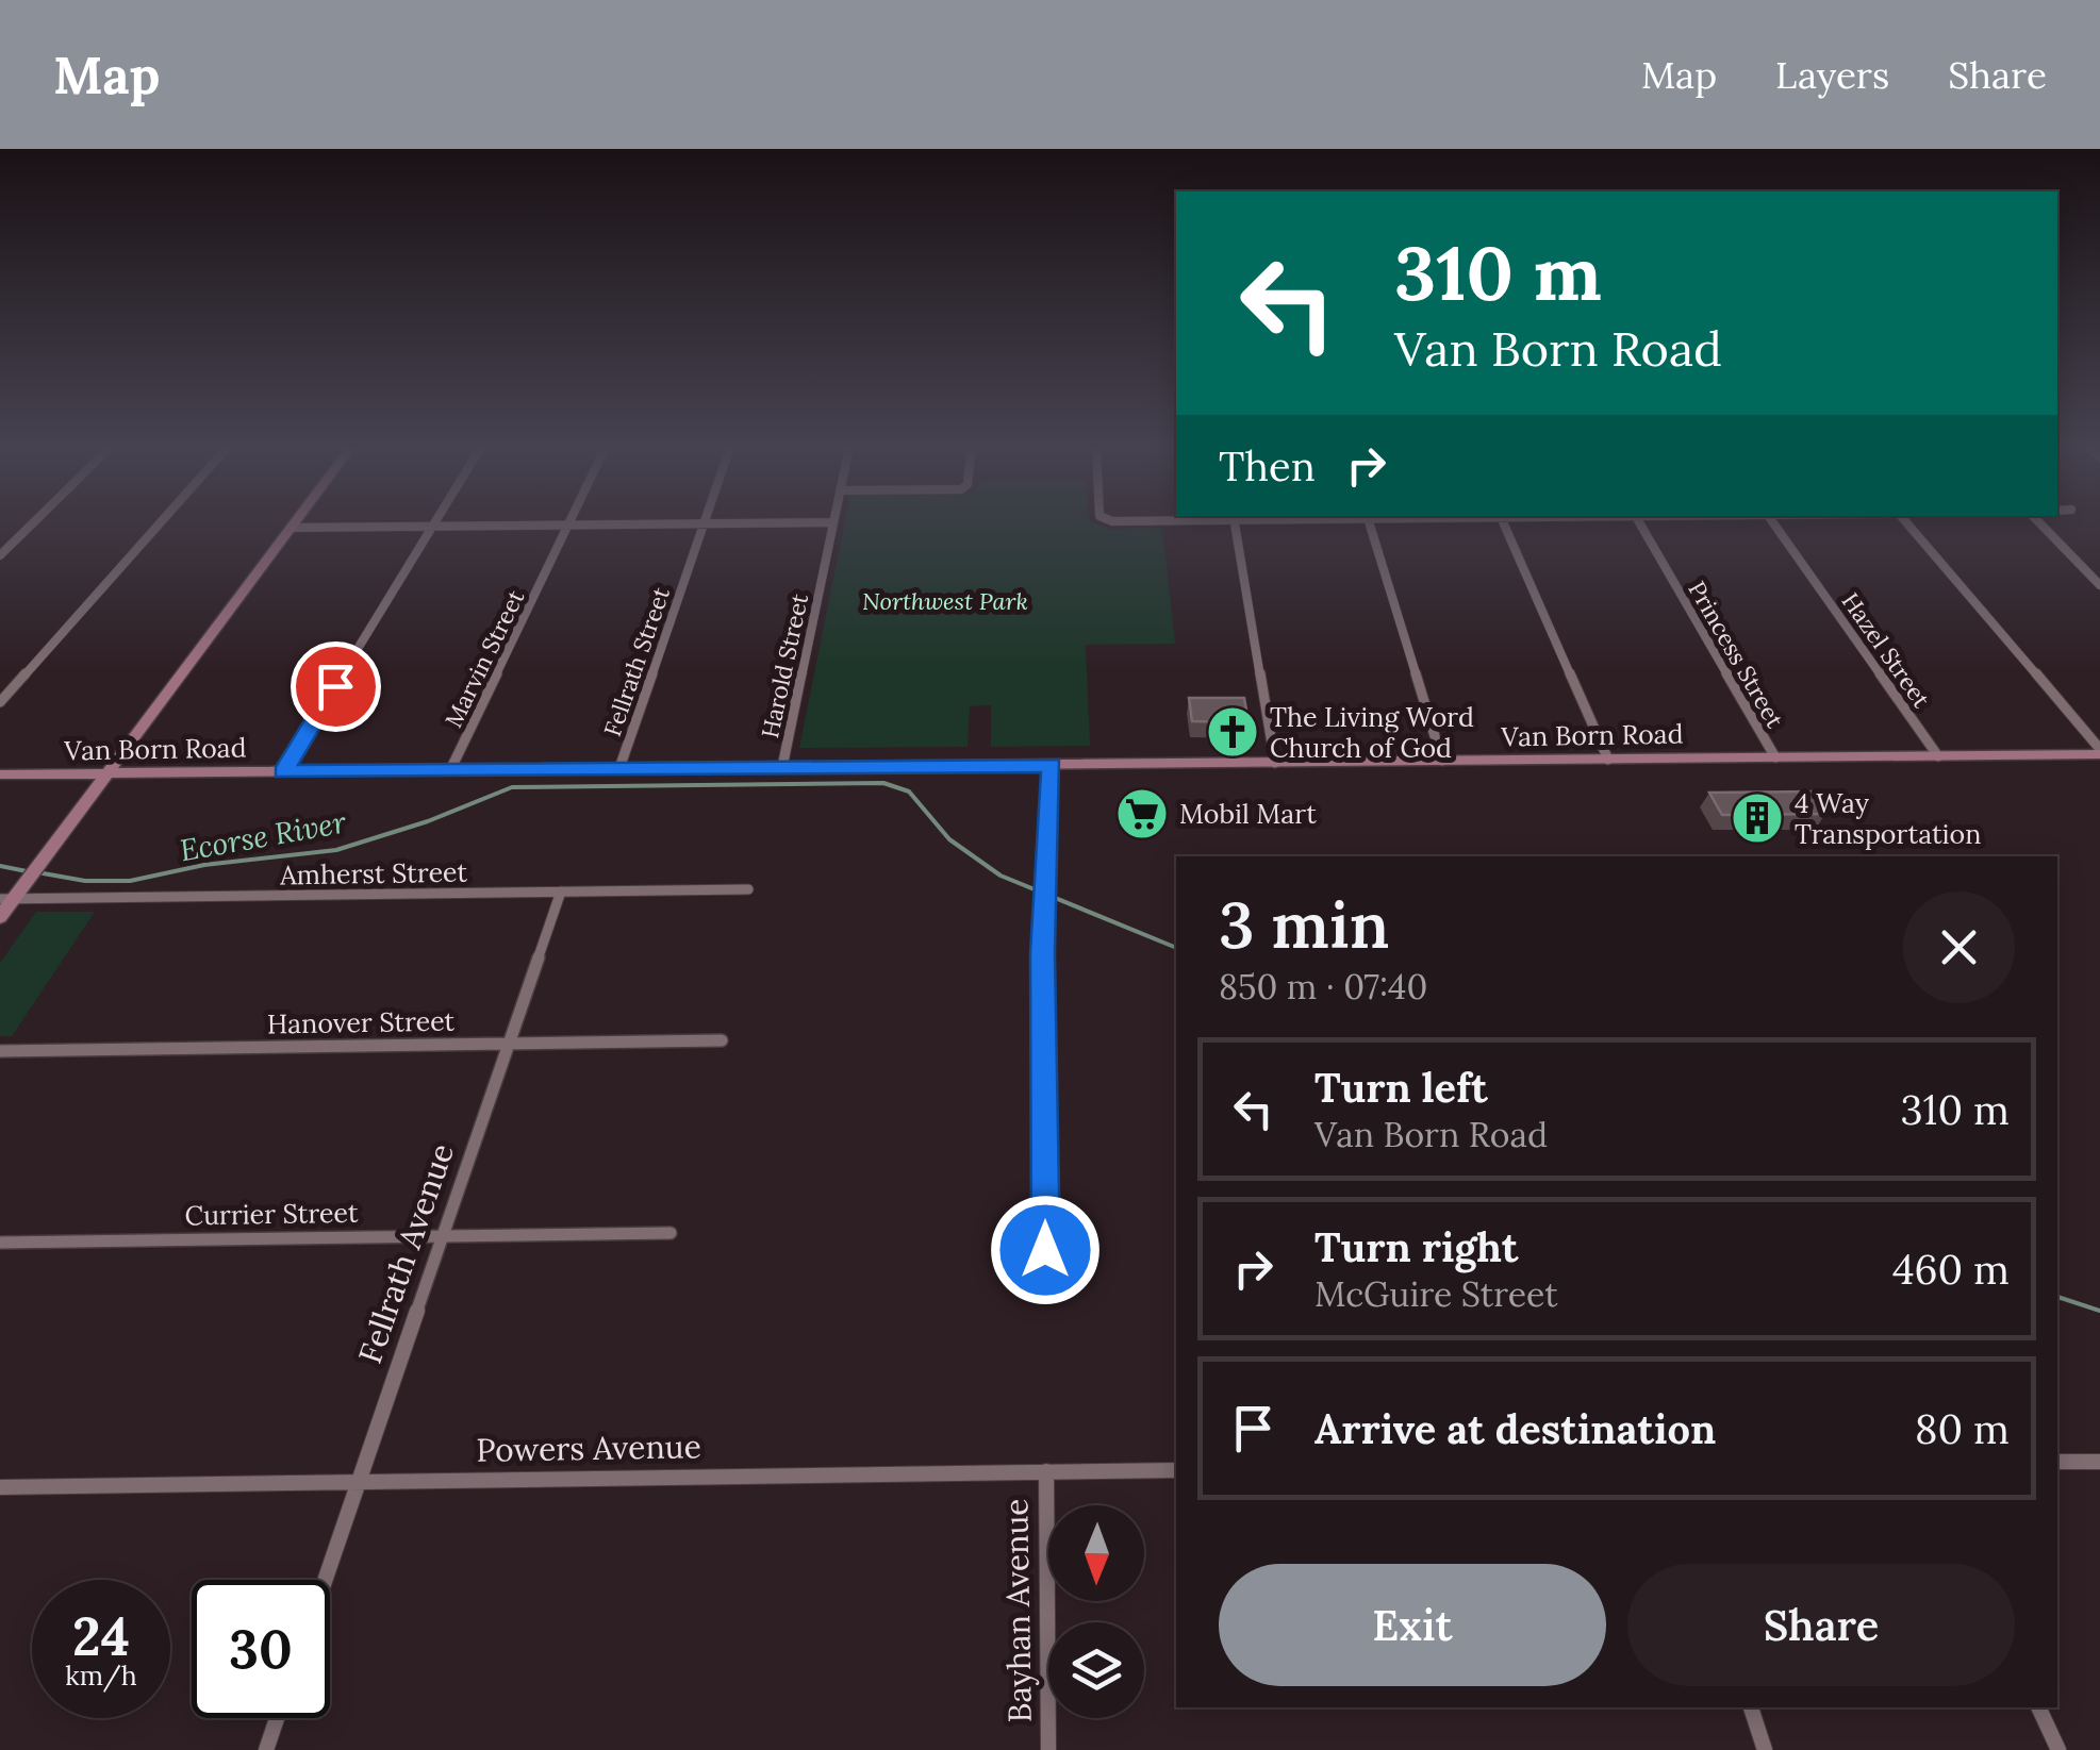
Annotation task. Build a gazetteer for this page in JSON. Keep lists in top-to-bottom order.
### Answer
{
  "streets": {
    "main road": ["Van Born Road"],
    "street": [
      "Hazel Street",
      "Princess Street",
      "Marvin Street",
      "Fellrath Street",
      "Harold Street",
      "Amherst Street",
      "Hanover Street",
      "Currier Street",
      "Fellrath Avenue",
      "Powers Avenue",
      "Bayhan Avenue"
    ]
  },
  "crossings": [
    ["Hazel Street", "Van Born Road"],
    ["Princess Street", "Van Born Road"],
    ["Marvin Street", "Van Born Road"],
    ["Fellrath Street", "Van Born Road"],
    ["Harold Street", "Van Born Road"],
    ["Amherst Street", "Fellrath Avenue"],
    ["Hanover Street", "Fellrath Avenue"],
    ["Currier Street", "Fellrath Avenue"],
    ["Fellrath Avenue", "Powers Avenue"],
    ["Powers Avenue", "Bayhan Avenue"]
  ],
  "water": ["Ecorse River"],
  "parks": ["Northwest Park"],
  "places": {
    "church": ["The Living Word Church of God"],
    "supermarket": ["Mobil Mart"],
    "building": ["4 Way Transportation"]
  },
  "north": "bottom",
  "page": {
    "header": "Map",
    "nav": ["Map", "Layers", "Share"],
    "turn": ["310 m", "Van Born Road"],
    "then": "Then",
    "heading": ["3 min", "850 m · 07:40"],
    "list": [
      {
        "name": "Turn left",
        "note": "Van Born Road",
        "value": "310 m"
      },
      {
        "name": "Turn right",
        "note": "McGuire Street",
        "value": "460 m"
      },
      {
        "name": "Arrive at destination",
        "value": "80 m"
      }
    ],
    "buttons": ["Exit", "Share"],
    "speed": "24 km/h",
    "limit": "30"
  }
}
